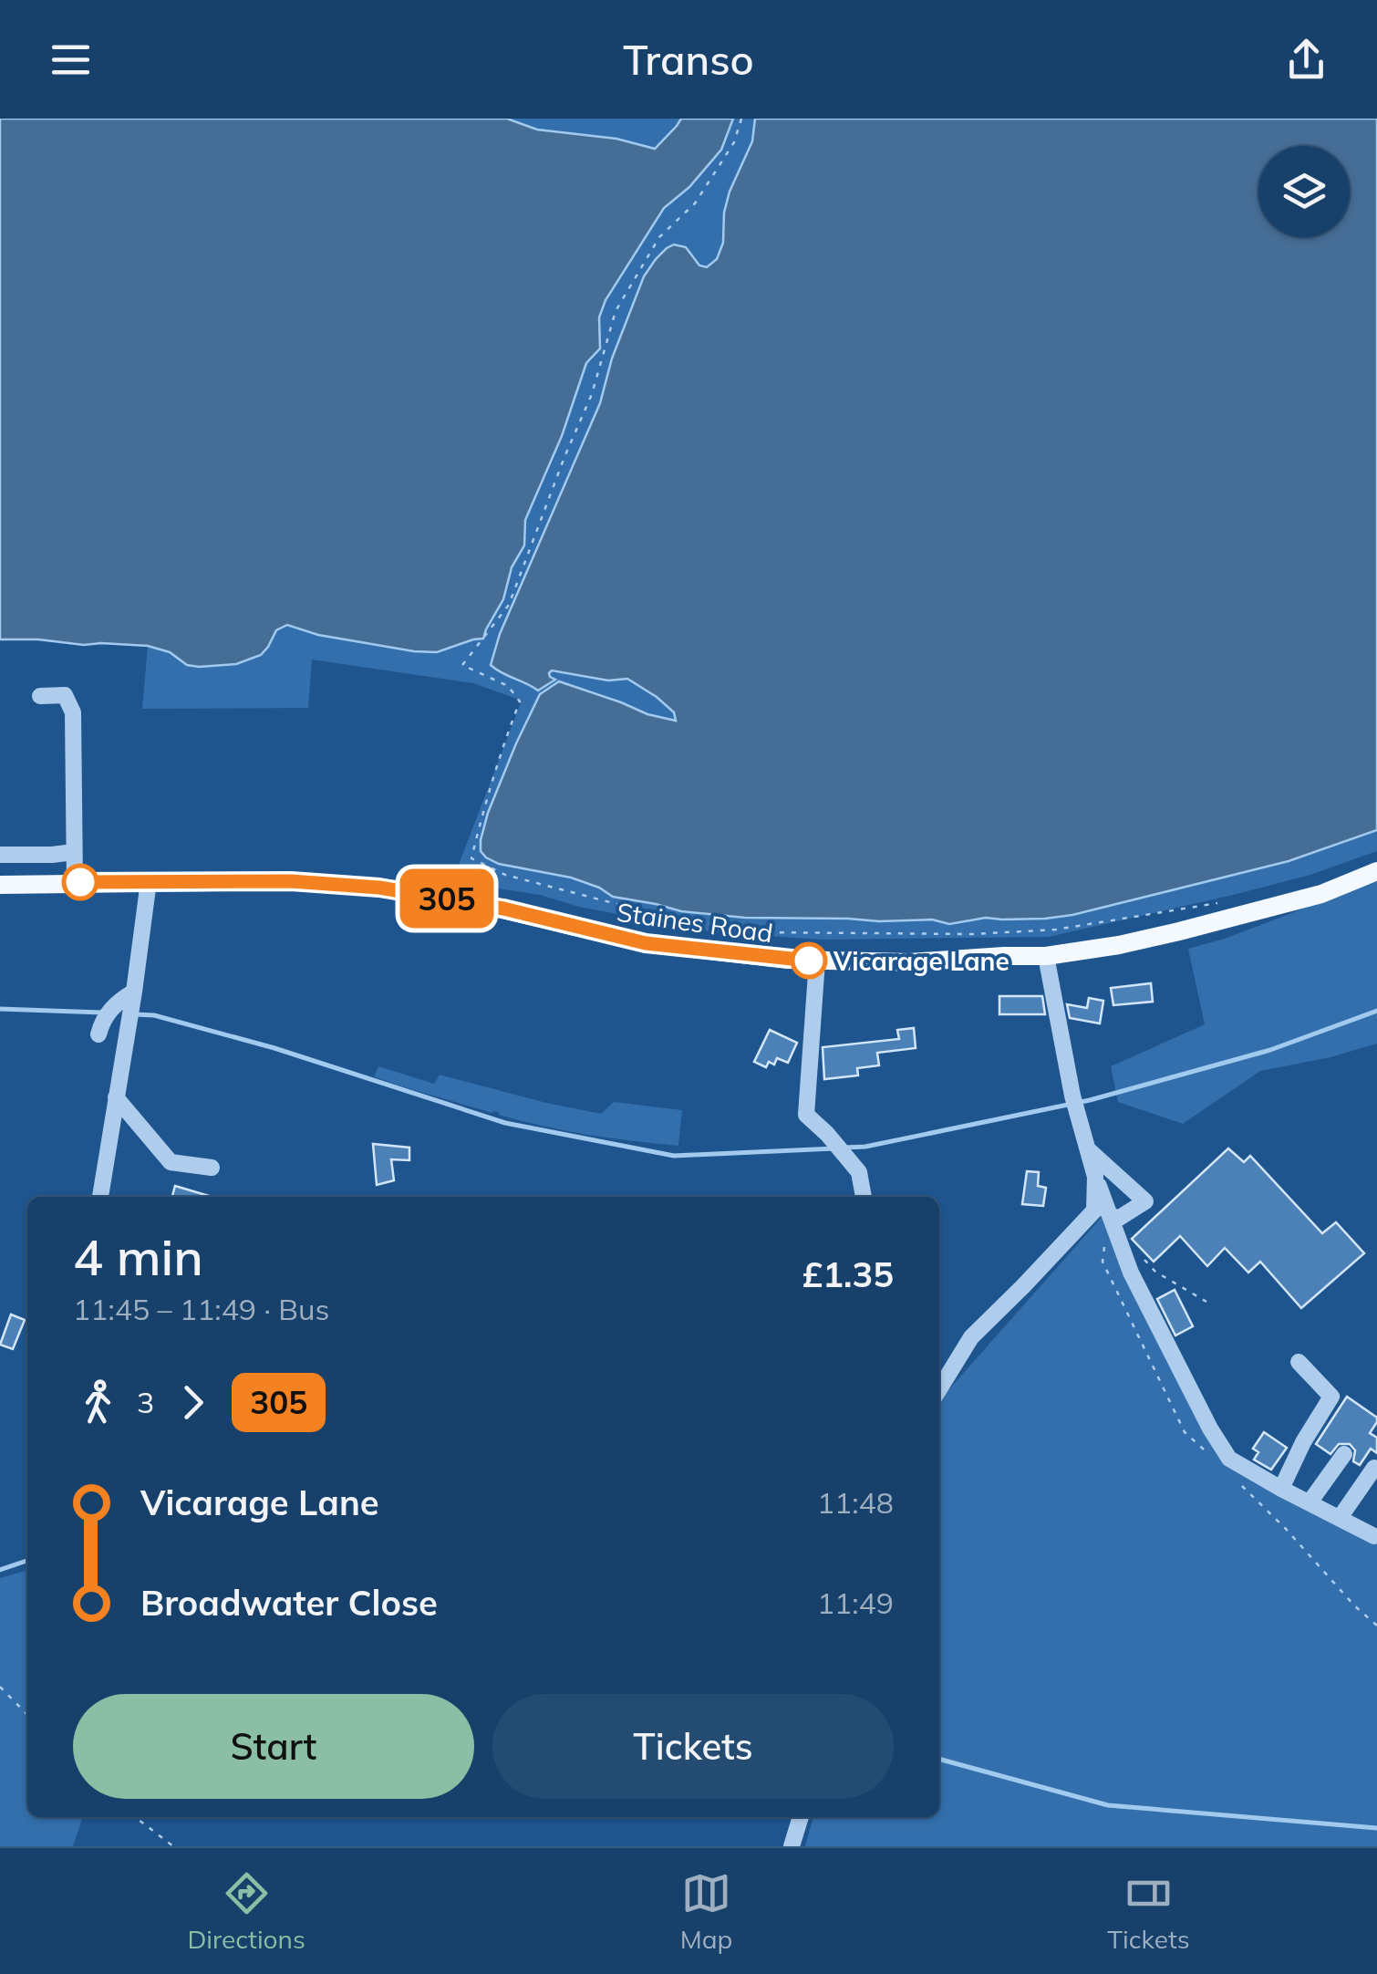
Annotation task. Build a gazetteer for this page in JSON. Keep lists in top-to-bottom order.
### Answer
{
  "streets": {
    "main road": ["Staines Road"]
  },
  "places": ["Vicarage Lane"],
  "lines": ["bus line 305"],
  "page": {
    "header": "Transo",
    "on_map": "305",
    "heading": ["4 min", "11:45 – 11:49 · Bus", "£1.35"],
    "legs": ["3", "305"],
    "list": [
      {
        "name": "Vicarage Lane",
        "value": "11:48"
      },
      {
        "name": "Broadwater Close",
        "value": "11:49"
      }
    ],
    "buttons": ["Start", "Tickets"],
    "tabs": ["Directions", "Map", "Tickets"]
  }
}
